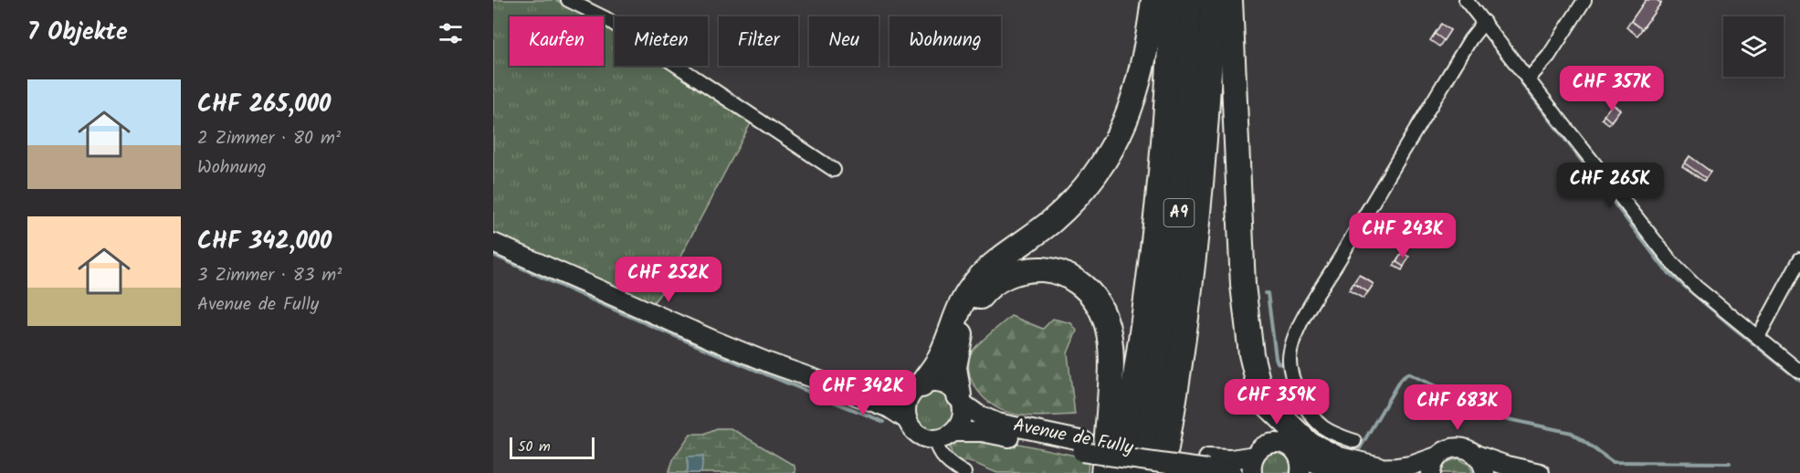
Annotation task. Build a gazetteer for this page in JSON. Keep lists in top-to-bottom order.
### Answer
{
  "streets": {
    "highway": ["A9"],
    "main road": ["Avenue de Fully"]
  },
  "scale_bar": "50 m",
  "page": {
    "heading": "7 Objekte",
    "chip": [
      "Kaufen",
      "Mieten",
      "Filter",
      "Neu",
      "Wohnung"
    ],
    "list": [
      {
        "name": "CHF 265,000",
        "note": "2 Zimmer · 80 m² · Wohnung"
      },
      {
        "name": "CHF 342,000",
        "note": "3 Zimmer · 83 m² · Avenue de Fully"
      }
    ],
    "price": [
      "CHF 357K",
      "CHF 265K",
      "CHF 243K",
      "CHF 252K",
      "CHF 342K",
      "CHF 359K",
      "CHF 683K"
    ],
    "scale": "50 m"
  }
}
